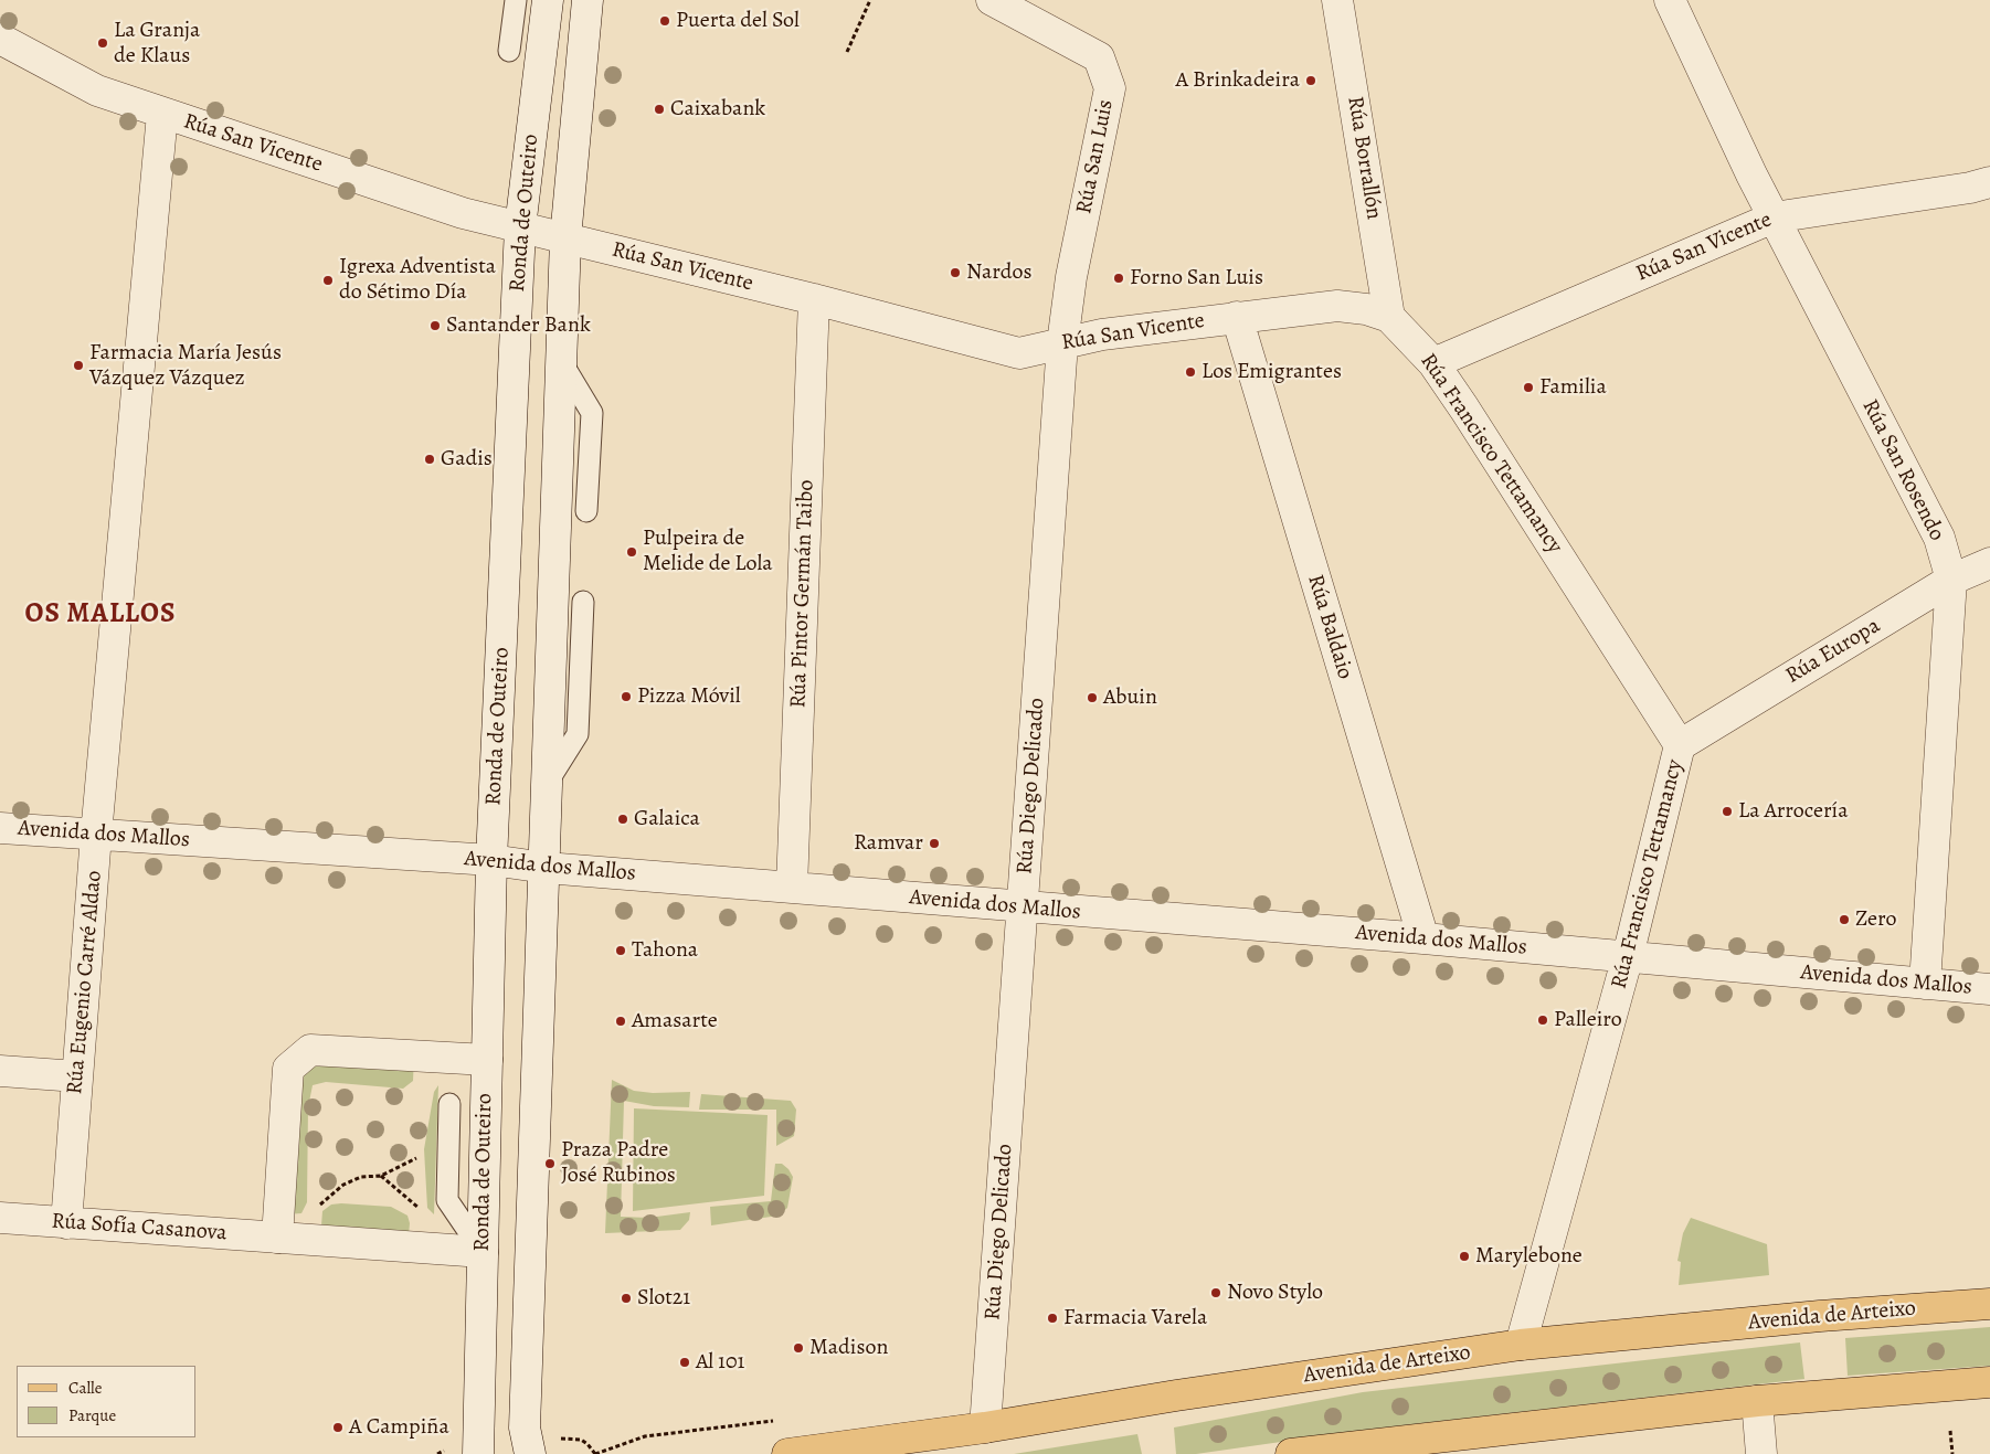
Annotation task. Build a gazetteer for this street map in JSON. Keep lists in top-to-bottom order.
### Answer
{
  "streets": {
    "main road": ["Avenida de Arteixo"],
    "street": [
      "Rúa San Vicente",
      "Rúa San Luis",
      "Rúa Borrallón",
      "Ronda de Outeiro",
      "Rúa Francisco Tettamancy",
      "Rúa San Rosendo",
      "Rúa Pintor Germán Taibo",
      "Rúa Baldaio",
      "Rúa Europa",
      "Rúa Diego Delicado",
      "Avenida dos Mallos",
      "Rúa Eugenio Carré Aldao",
      "Rúa Sofía Casanova"
    ]
  },
  "crossings": [
    ["Rúa San Vicente", "Rúa San Luis"],
    ["Rúa San Vicente", "Rúa Borrallón"],
    ["Rúa San Vicente", "Ronda de Outeiro"],
    ["Rúa San Vicente", "Rúa Francisco Tettamancy"],
    ["Rúa San Vicente", "Rúa San Rosendo"],
    ["Rúa San Vicente", "Rúa Pintor Germán Taibo"],
    ["Rúa San Vicente", "Rúa Baldaio"],
    ["Rúa San Vicente", "Rúa Diego Delicado"],
    ["Rúa San Vicente", "Rúa Eugenio Carré Aldao"],
    ["Rúa San Luis", "Rúa Diego Delicado"],
    ["Rúa Borrallón", "Rúa Francisco Tettamancy"],
    ["Ronda de Outeiro", "Avenida dos Mallos"],
    ["Rúa Francisco Tettamancy", "Rúa Europa"],
    ["Rúa Francisco Tettamancy", "Avenida dos Mallos"],
    ["Rúa Francisco Tettamancy", "Avenida de Arteixo"],
    ["Rúa San Rosendo", "Rúa Europa"],
    ["Rúa San Rosendo", "Avenida dos Mallos"],
    ["Rúa Pintor Germán Taibo", "Avenida dos Mallos"],
    ["Rúa Baldaio", "Avenida dos Mallos"],
    ["Rúa Diego Delicado", "Avenida dos Mallos"],
    ["Rúa Diego Delicado", "Avenida de Arteixo"],
    ["Avenida dos Mallos", "Rúa Eugenio Carré Aldao"],
    ["Rúa Eugenio Carré Aldao", "Rúa Sofía Casanova"]
  ],
  "districts": ["OS MALLOS"],
  "places": [
    "Puerta del Sol",
    "La Granja de Klaus",
    "A Brinkadeira",
    "Caixabank",
    "Nardos",
    "Forno San Luis",
    "Igrexa Adventista do Sétimo Día",
    "Santander Bank",
    "Farmacia María Jesús Vázquez Vázquez",
    "Los Emigrantes",
    "Familia",
    "Gadis",
    "Pulpeira de Melide de Lola",
    "Pizza Móvil",
    "Abuin",
    "La Arrocería",
    "Galaica",
    "Ramvar",
    "Zero",
    "Tahona",
    "Palleiro",
    "Amasarte",
    "Praza Padre José Rubinos",
    "Marylebone",
    "Novo Stylo",
    "Slot21",
    "Farmacia Varela",
    "Madison",
    "Al 101",
    "A Campiña"
  ],
  "legend": ["Calle", "Parque"]
}
